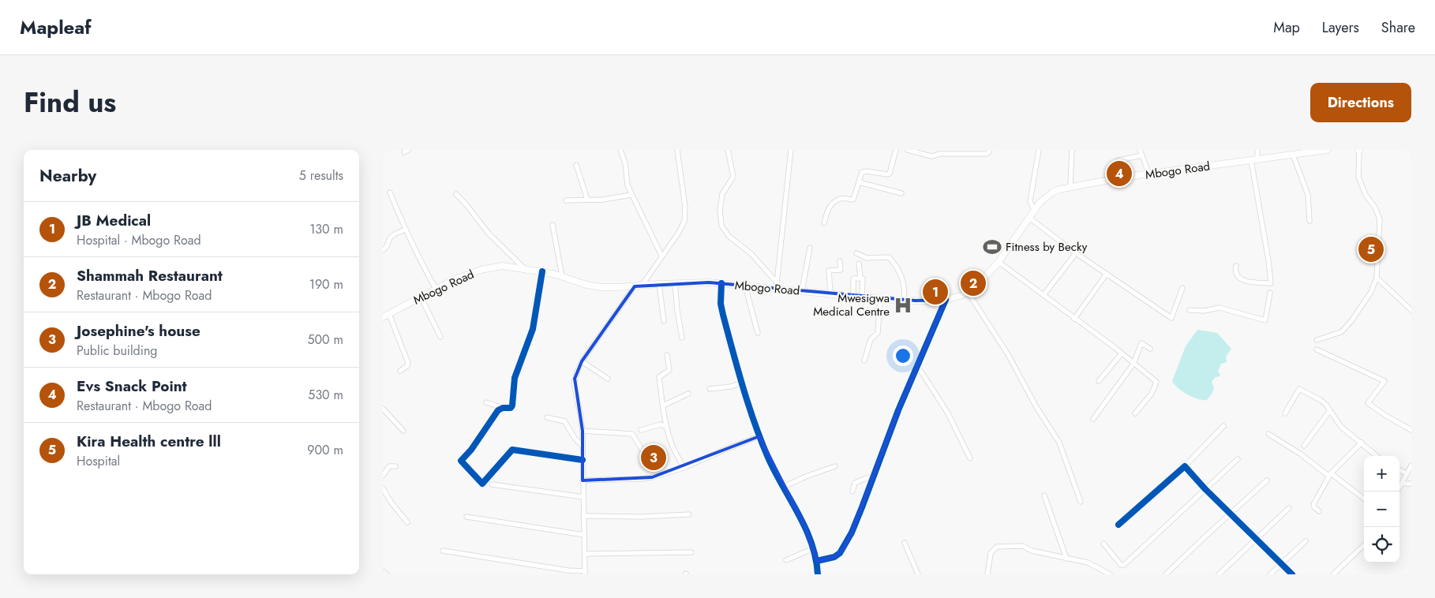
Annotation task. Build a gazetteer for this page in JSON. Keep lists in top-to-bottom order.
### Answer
{
  "streets": {
    "main road": ["Mbogo Road"]
  },
  "places": {
    "sports": ["Fitness by Becky"],
    "hospital": ["Mwesigwa Medical Centre"]
  },
  "page": {
    "header": "Mapleaf",
    "nav": ["Map", "Layers", "Share"],
    "title": "Find us",
    "buttons": "Directions",
    "heading": ["Nearby", "5 results"],
    "pins": [
      "4",
      "5",
      "2",
      "1",
      "3"
    ],
    "list": [
      {
        "mark": "1",
        "name": "JB Medical",
        "note": "Hospital · Mbogo Road",
        "value": "130 m"
      },
      {
        "mark": "2",
        "name": "Shammah Restaurant",
        "note": "Restaurant · Mbogo Road",
        "value": "190 m"
      },
      {
        "mark": "3",
        "name": "Josephine's house",
        "note": "Public building",
        "value": "500 m"
      },
      {
        "mark": "4",
        "name": "Evs Snack Point",
        "note": "Restaurant · Mbogo Road",
        "value": "530 m"
      },
      {
        "mark": "5",
        "name": "Kira Health centre lll",
        "note": "Hospital",
        "value": "900 m"
      }
    ],
    "map_buttons": ["+", "−"]
  }
}
